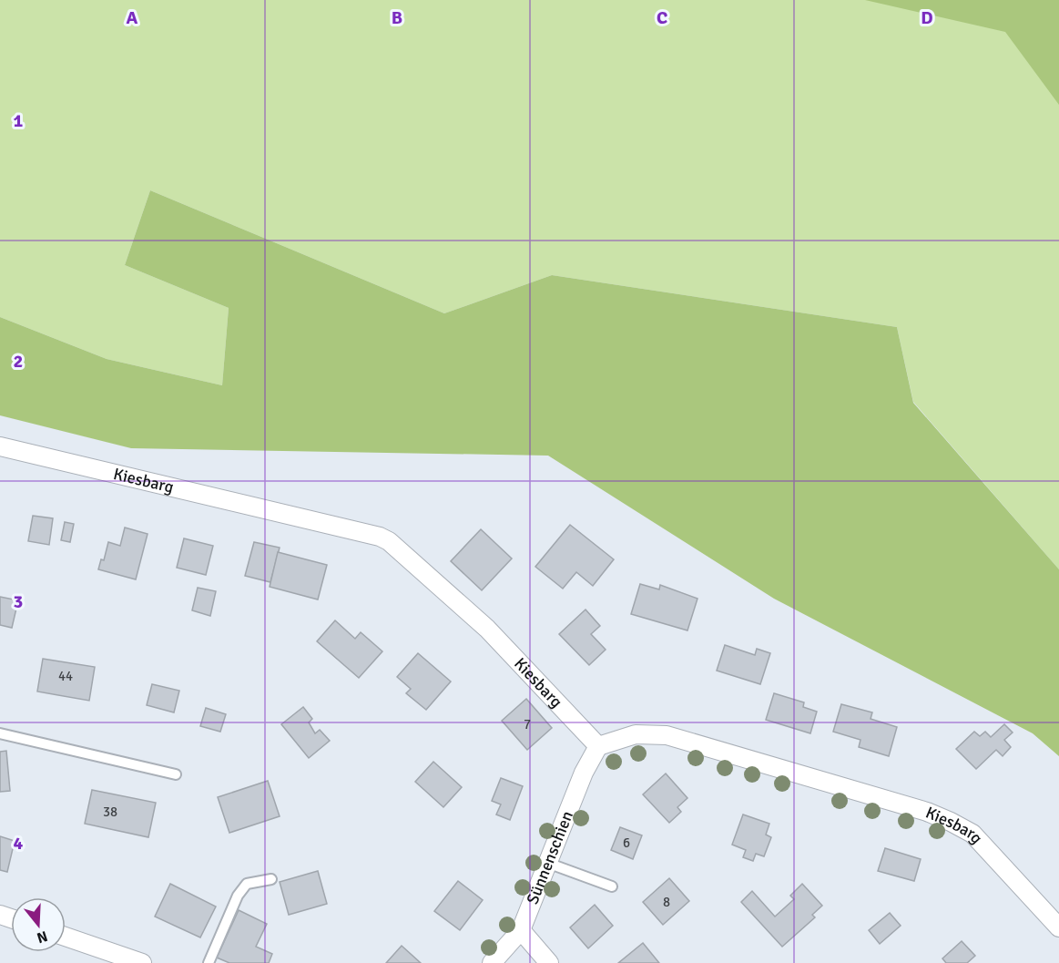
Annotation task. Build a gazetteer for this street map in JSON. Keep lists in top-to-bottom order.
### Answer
{
  "streets": {
    "street": ["Kiesbarg", "Sünnenschien"]
  },
  "crossings": [
    ["Kiesbarg", "Sünnenschien"]
  ],
  "house_numbers": [
    "44",
    "7",
    "38",
    "6",
    "8"
  ],
  "north": "bottom",
  "grid": {
    "columns": [
      "A",
      "B",
      "C",
      "D"
    ],
    "rows": [
      "1",
      "2",
      "3",
      "4"
    ]
  }
}
